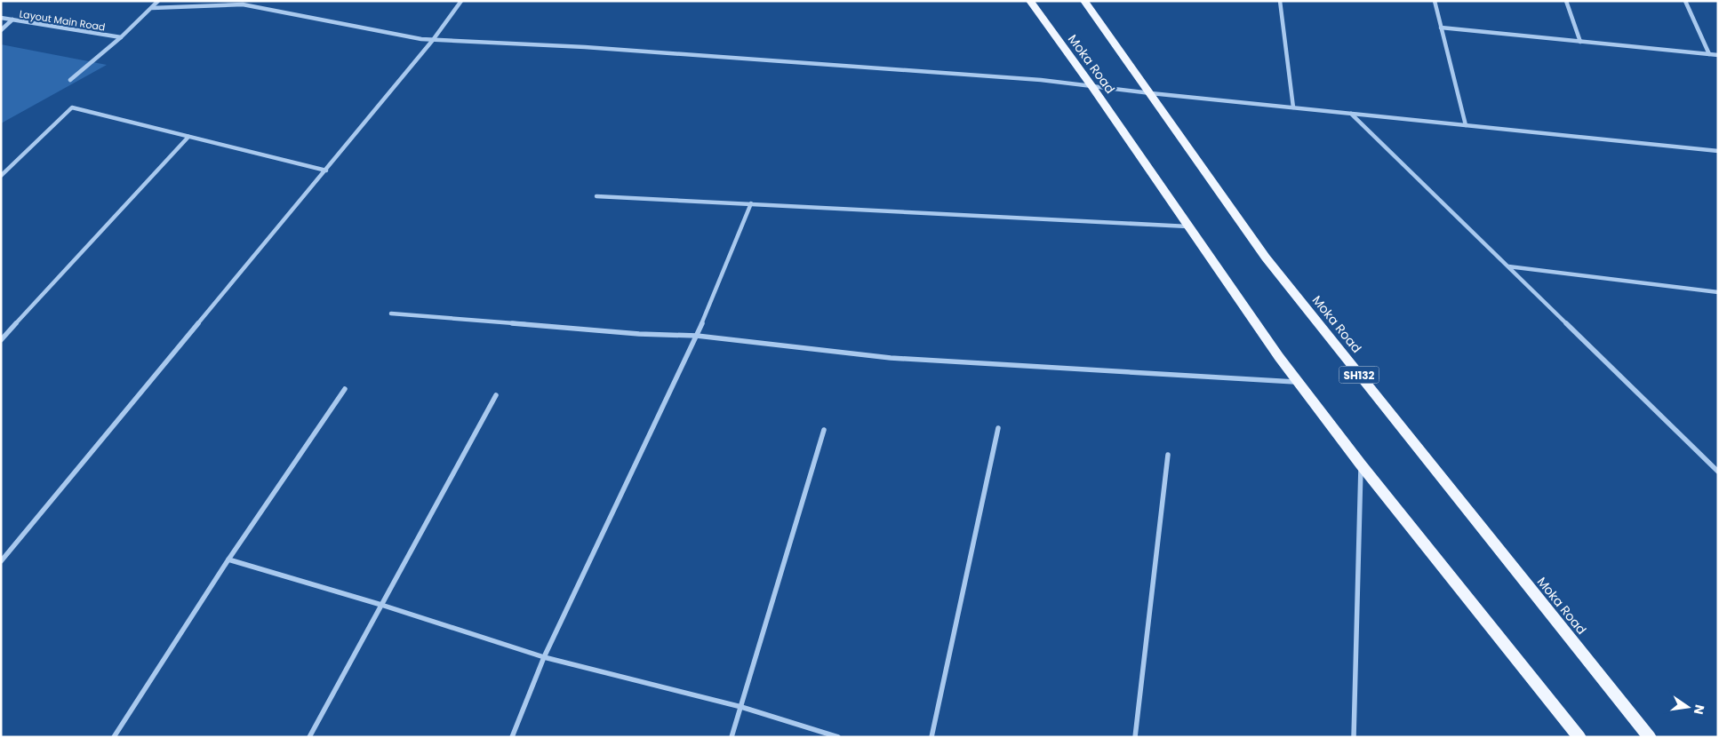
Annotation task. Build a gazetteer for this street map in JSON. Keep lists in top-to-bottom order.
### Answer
{
  "streets": {
    "main road": ["Moka Road", "SH132"],
    "street": ["Layout Main Road"]
  },
  "north": "right"
}
